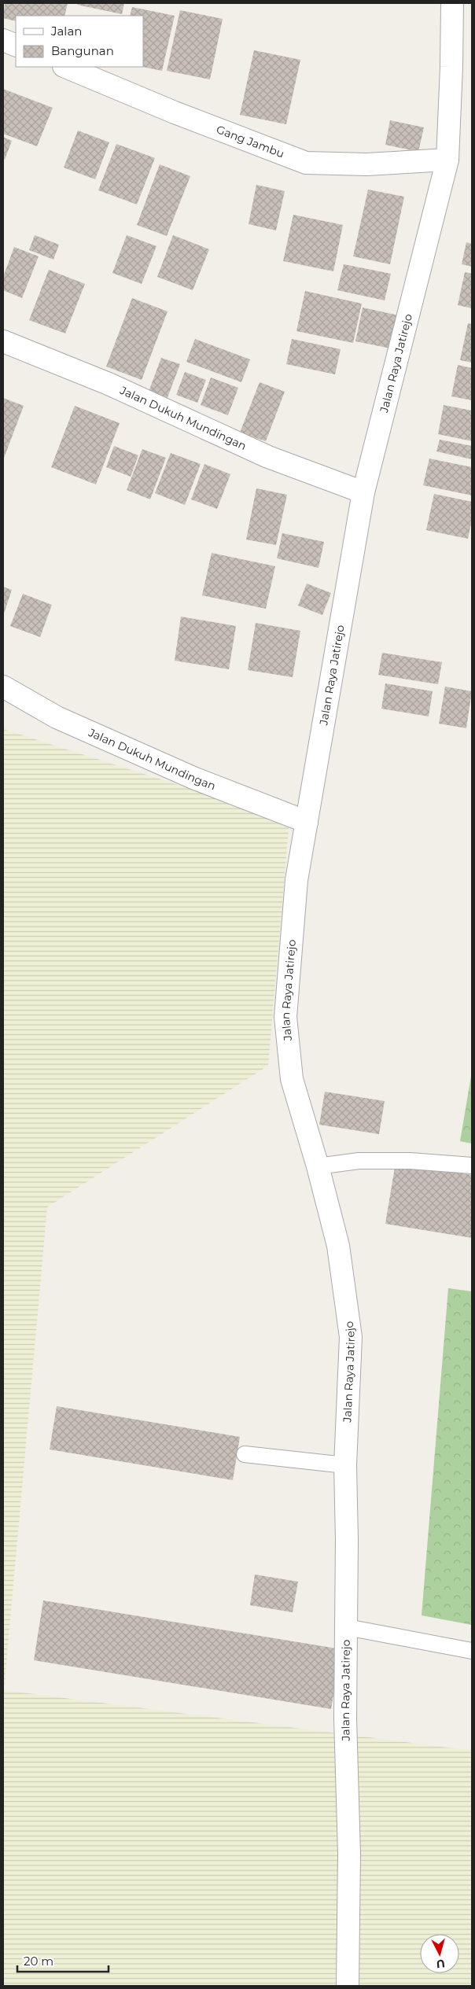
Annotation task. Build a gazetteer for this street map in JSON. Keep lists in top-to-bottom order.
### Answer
{
  "streets": {
    "street": ["Gang Jambu", "Jalan Raya Jatirejo", "Jalan Dukuh Mundingan"]
  },
  "crossings": [
    ["Gang Jambu", "Jalan Raya Jatirejo"],
    ["Jalan Raya Jatirejo", "Jalan Dukuh Mundingan"]
  ],
  "legend": ["Jalan", "Bangunan"],
  "scale_bar": "20 m",
  "north": "bottom"
}
